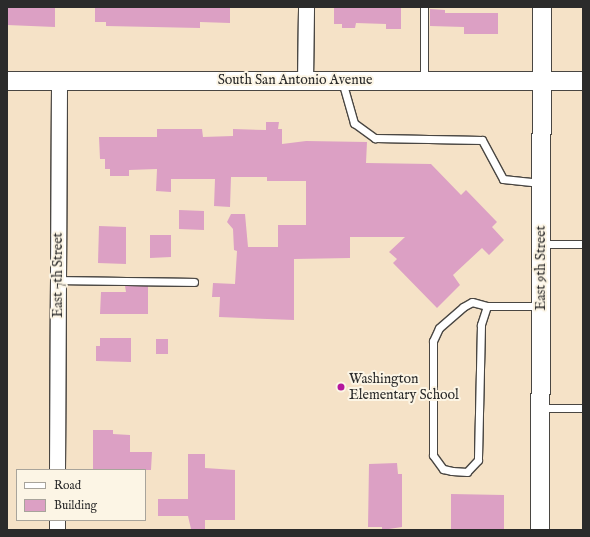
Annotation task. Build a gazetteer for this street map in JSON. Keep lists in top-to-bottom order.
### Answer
{
  "streets": {
    "street": ["South San Antonio Avenue", "East 9th Street", "East 7th Street"]
  },
  "crossings": [
    ["South San Antonio Avenue", "East 9th Street"],
    ["South San Antonio Avenue", "East 7th Street"]
  ],
  "places": ["Washington Elementary School"],
  "legend": ["Road", "Building"]
}
